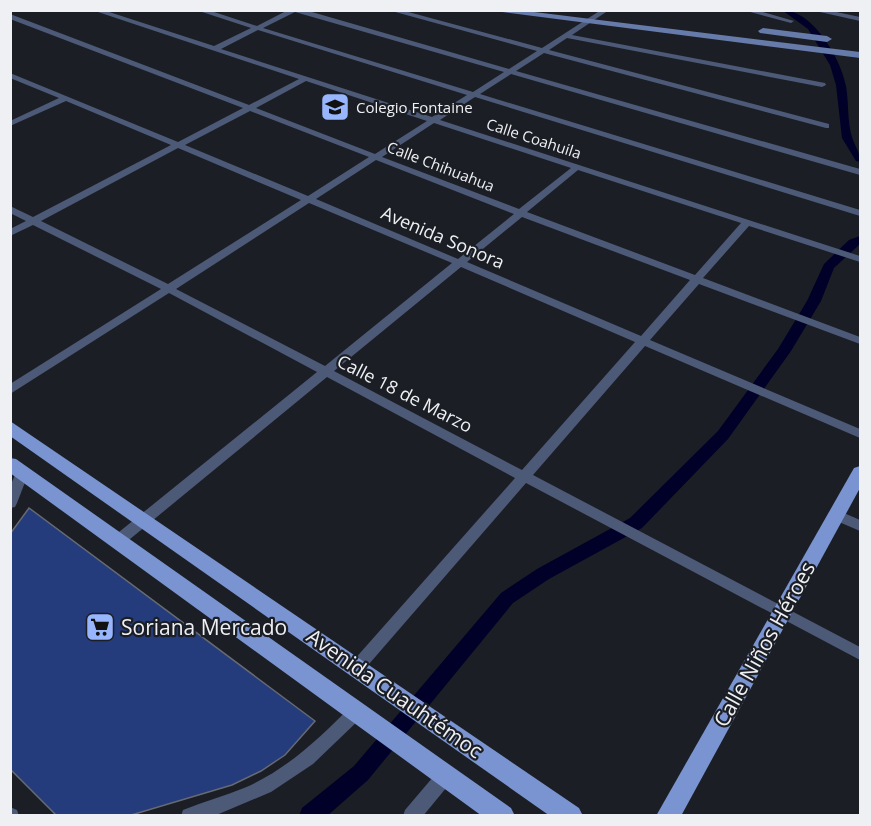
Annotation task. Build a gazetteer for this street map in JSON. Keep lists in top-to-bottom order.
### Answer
{
  "streets": {
    "main road": ["Calle Niños Héroes", "Avenida Cuauhtémoc"],
    "street": [
      "Calle Coahuila",
      "Calle Chihuahua",
      "Avenida Sonora",
      "Calle 18 de Marzo"
    ]
  },
  "crossings": [
    ["Calle 18 de Marzo", "Calle Niños Héroes"]
  ],
  "places": {
    "school or university": ["Colegio Fontaine"],
    "supermarket": ["Soriana Mercado"]
  }
}
